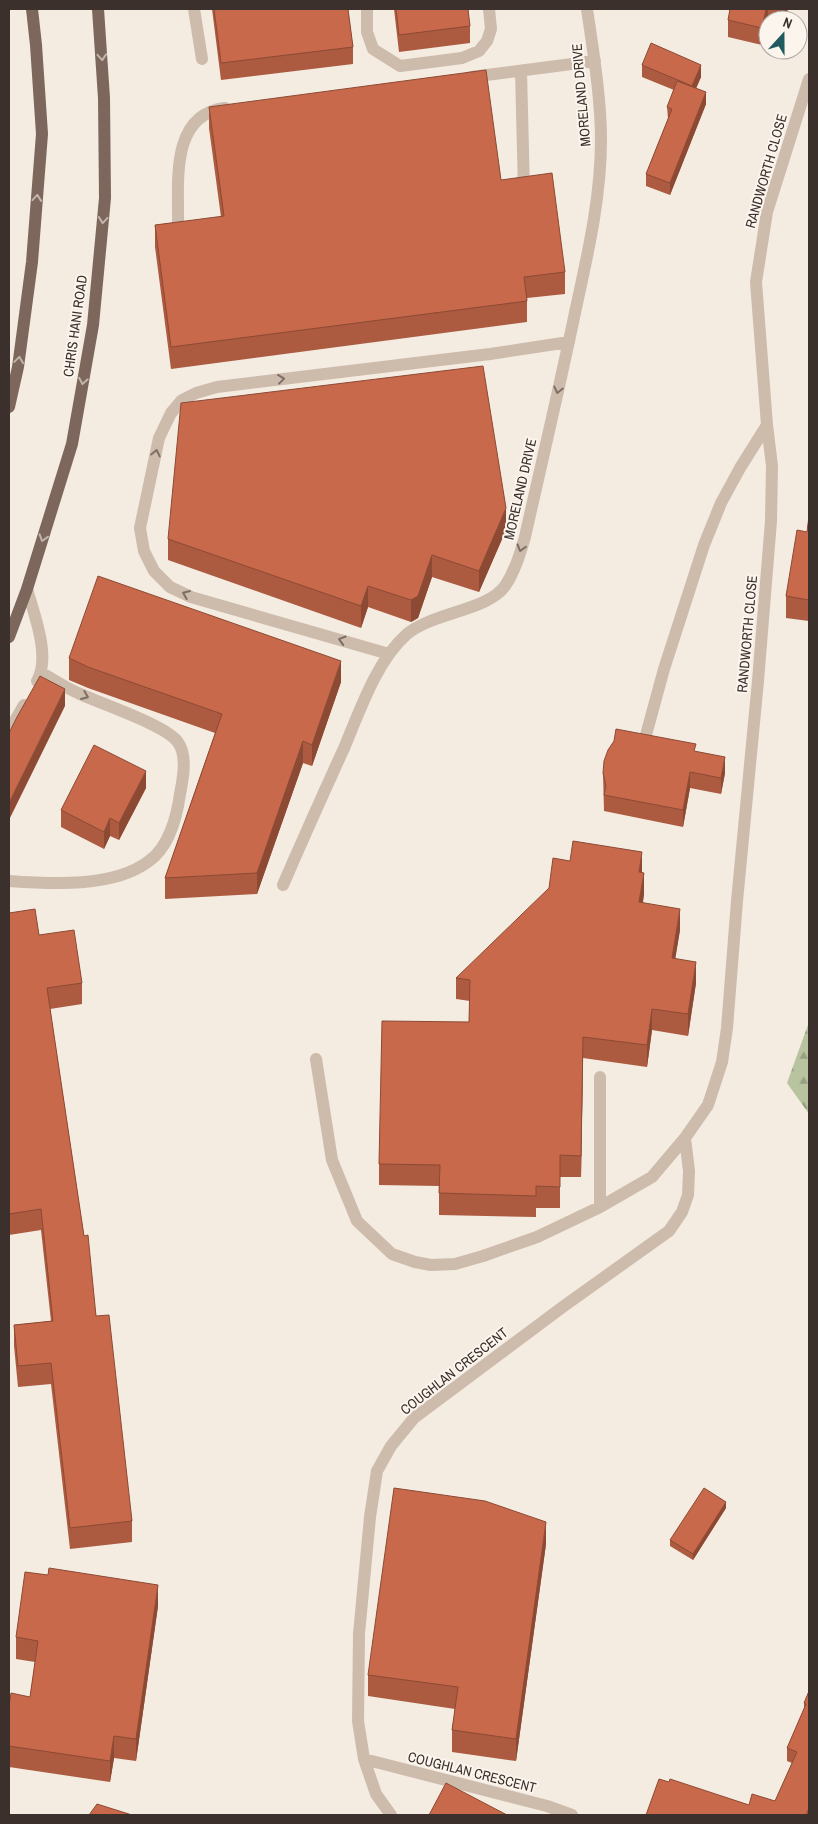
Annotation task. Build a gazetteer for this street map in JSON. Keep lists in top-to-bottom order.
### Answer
{
  "streets": {
    "main road": ["CHRIS HANI ROAD"],
    "lane": ["MORELAND DRIVE", "RANDWORTH CLOSE", "COUGHLAN CRESCENT"]
  },
  "crossings": [
    ["RANDWORTH CLOSE", "COUGHLAN CRESCENT"]
  ],
  "one_way": ["MORELAND DRIVE"],
  "north": "top"
}
